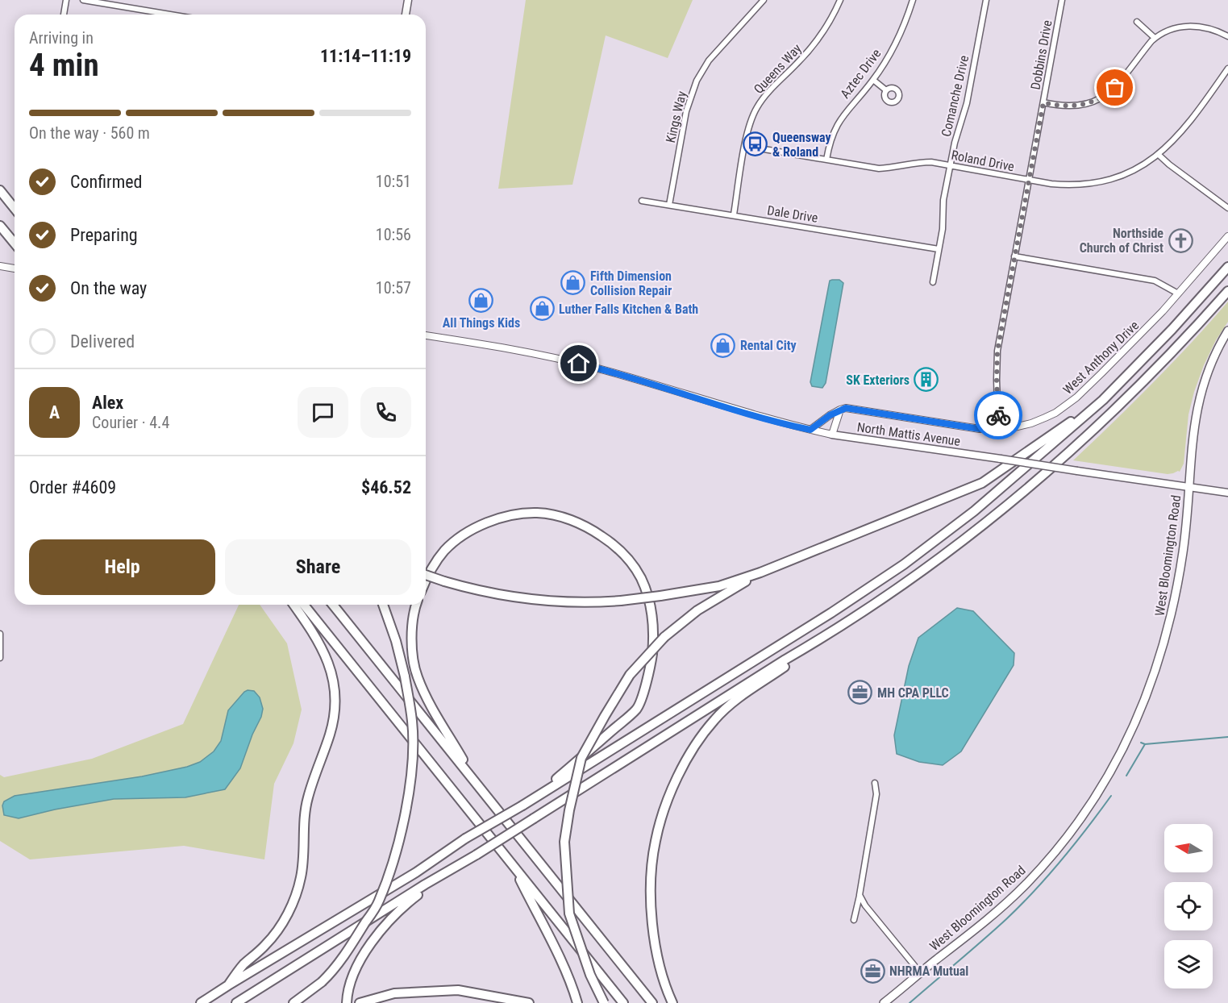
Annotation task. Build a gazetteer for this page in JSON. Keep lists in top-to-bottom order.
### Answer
{
  "streets": {
    "main road": ["North Mattis Avenue", "West Bloomington Road"],
    "street": [
      "Dobbins Drive",
      "Queens Way",
      "Aztec Drive",
      "Comanche Drive",
      "Kings Way",
      "Roland Drive",
      "Dale Drive",
      "West Anthony Drive"
    ]
  },
  "crossings": [
    ["Dobbins Drive", "Roland Drive"],
    ["Dobbins Drive", "West Anthony Drive"],
    ["Queens Way", "Roland Drive"],
    ["Queens Way", "Dale Drive"],
    ["Aztec Drive", "Roland Drive"],
    ["Comanche Drive", "Roland Drive"],
    ["Comanche Drive", "Dale Drive"],
    ["Kings Way", "Dale Drive"],
    ["North Mattis Avenue", "West Bloomington Road"]
  ],
  "places": {
    "bus stop": ["Queensway & Roland"],
    "church": ["Northside Church of Christ"],
    "shop": [
      "Fifth Dimension Collision Repair",
      "All Things Kids",
      "Luther Falls Kitchen & Bath",
      "Rental City"
    ],
    "building": ["SK Exteriors"],
    "office": ["MH CPA PLLC", "NHRMA Mutual"]
  },
  "north": "left",
  "page": {
    "heading": ["4 min", "Arriving in", "11:14–11:19"],
    "panel": [
      "Alex",
      "Courier · 4.4",
      "Order #4609",
      "$46.52"
    ],
    "bar": "On the way · 560 m",
    "list": [
      ["Confirmed", "10:51"],
      ["Preparing", "10:56"],
      ["On the way", "10:57"],
      "Delivered"
    ],
    "round": "A",
    "buttons": ["Help", "Share"]
  }
}
